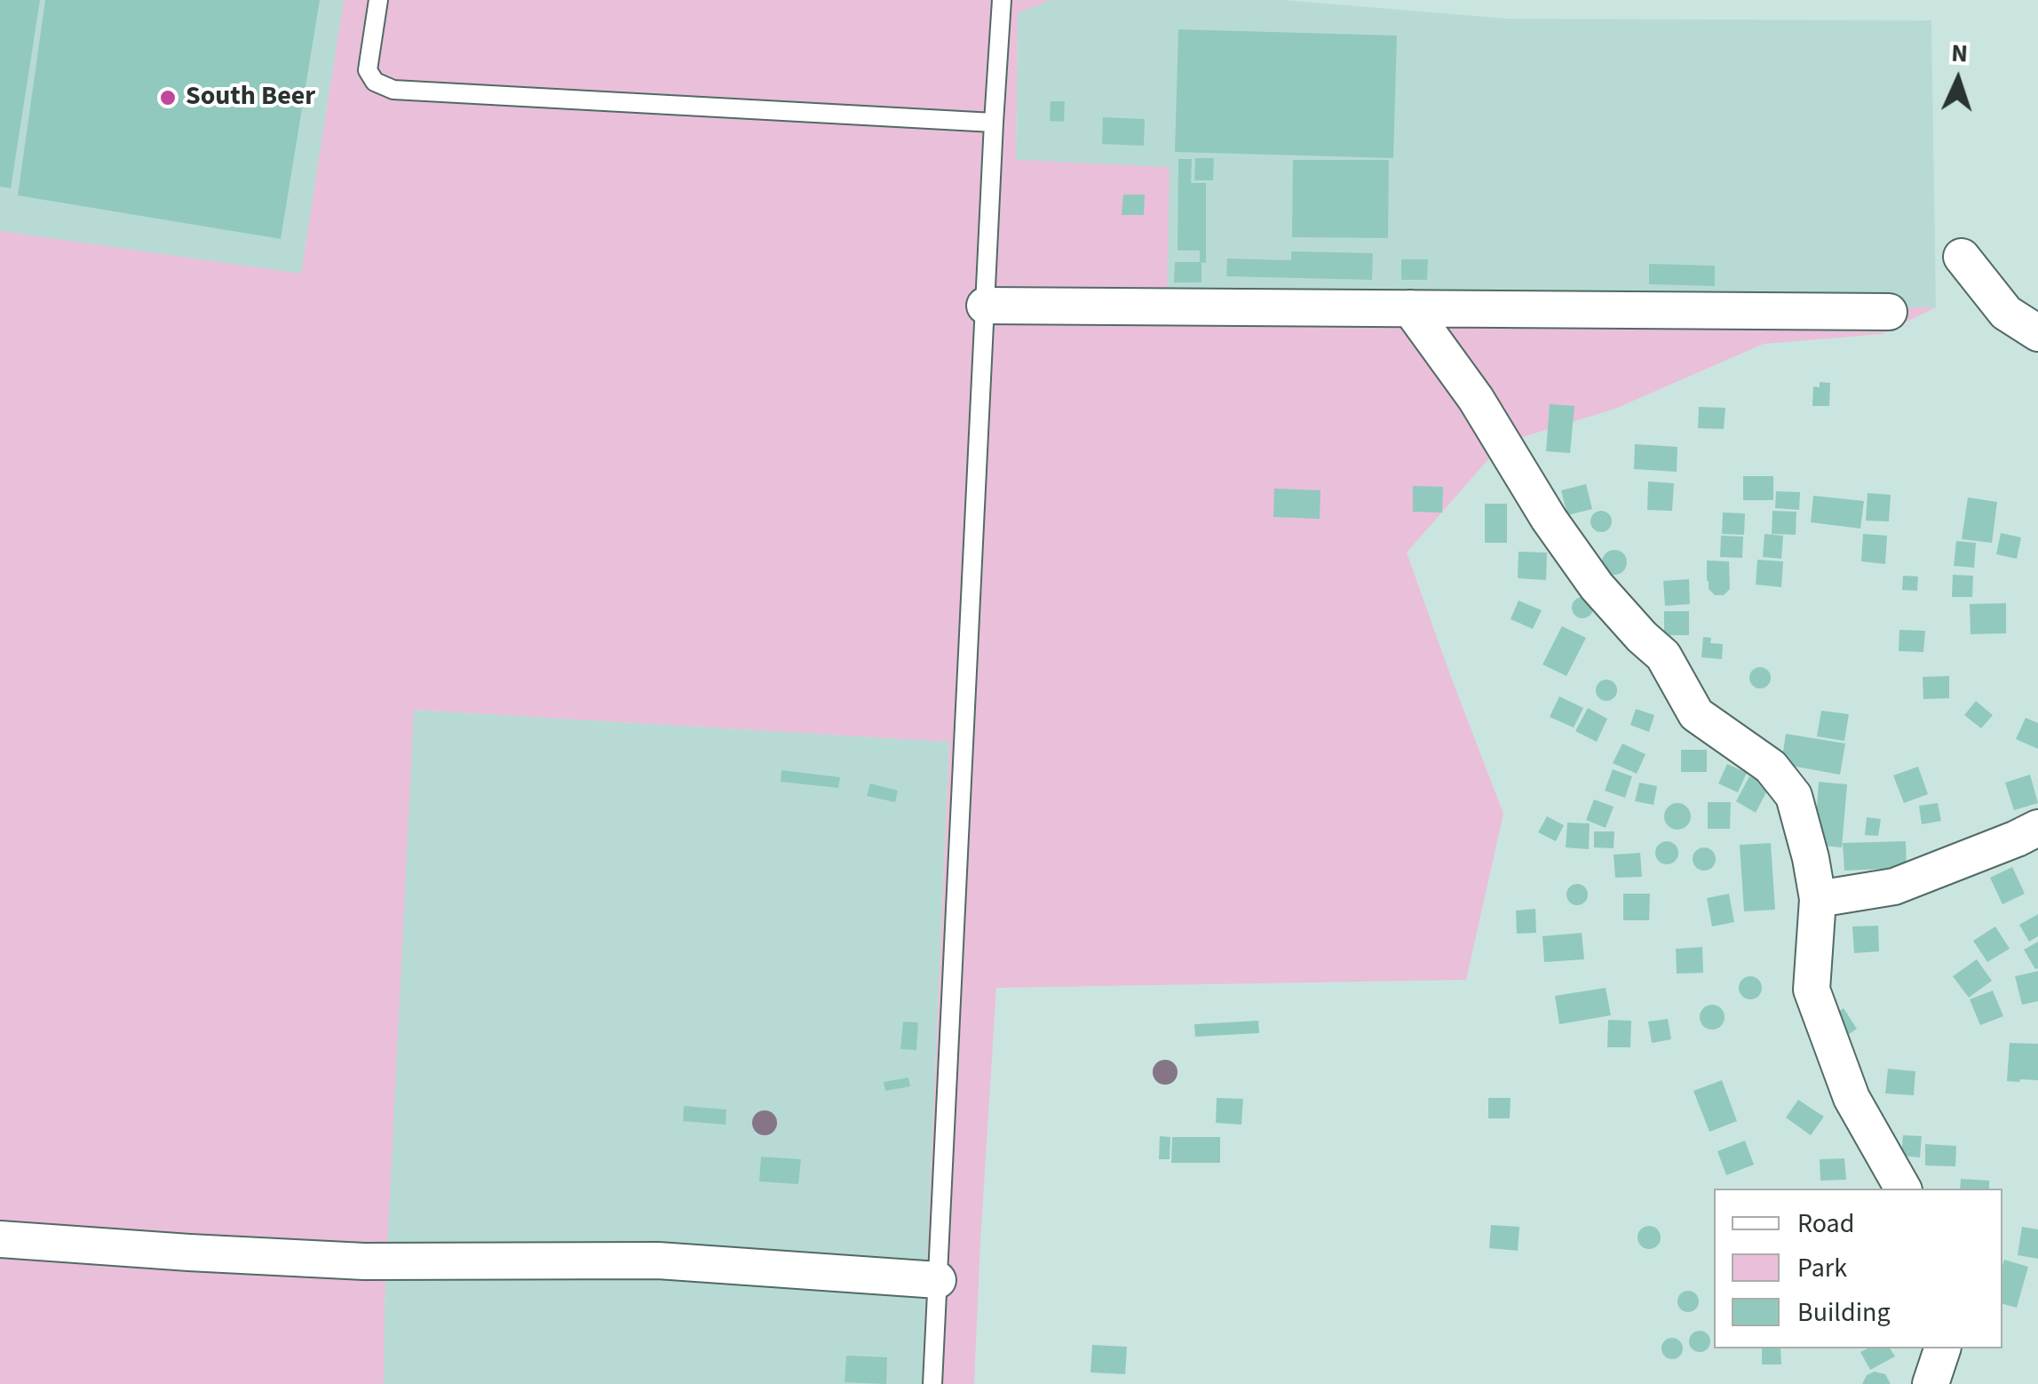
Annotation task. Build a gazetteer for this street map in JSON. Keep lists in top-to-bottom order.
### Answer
{
  "places": ["South Beer"],
  "legend": ["Road", "Park", "Building"],
  "north": "top"
}
